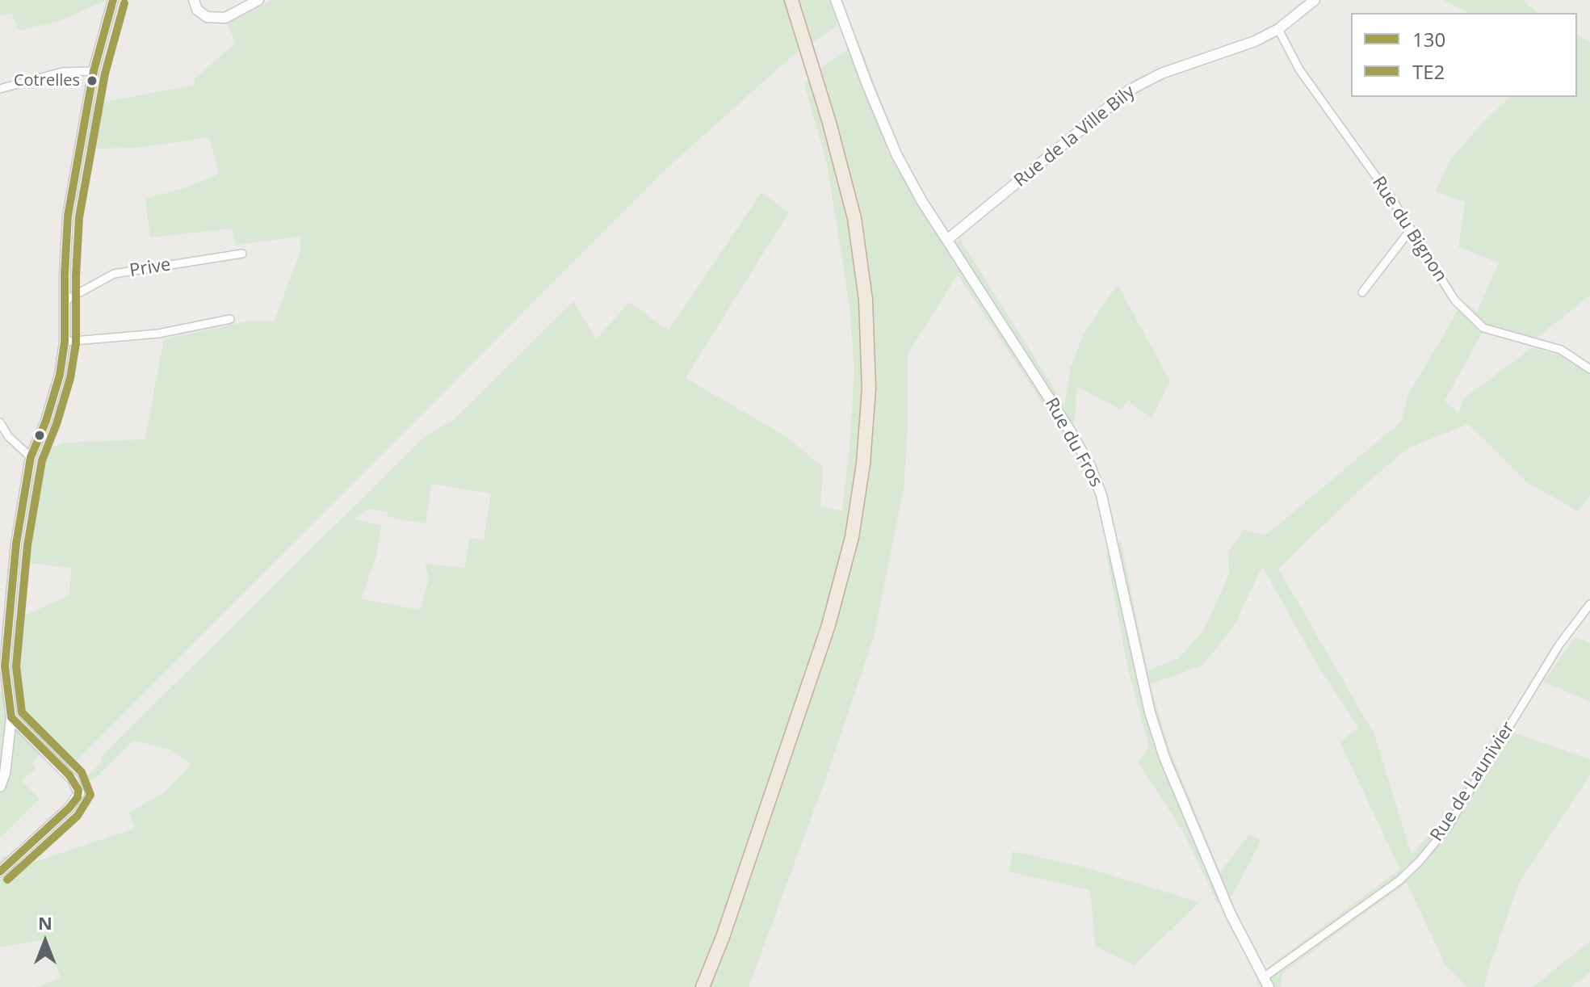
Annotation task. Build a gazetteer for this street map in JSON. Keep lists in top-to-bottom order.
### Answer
{
  "streets": {
    "street": [
      "Rue de la Ville Bily",
      "Rue du Bignon",
      "Prive",
      "Rue du Fros",
      "Rue de Launivier"
    ]
  },
  "crossings": [
    ["Rue de la Ville Bily", "Rue du Bignon"],
    ["Rue de la Ville Bily", "Rue du Fros"],
    ["Rue du Fros", "Rue de Launivier"]
  ],
  "places": ["Cotrelles"],
  "lines": ["transit line 130", "transit line TE2"],
  "legend": ["130", "TE2"],
  "north": "top"
}
